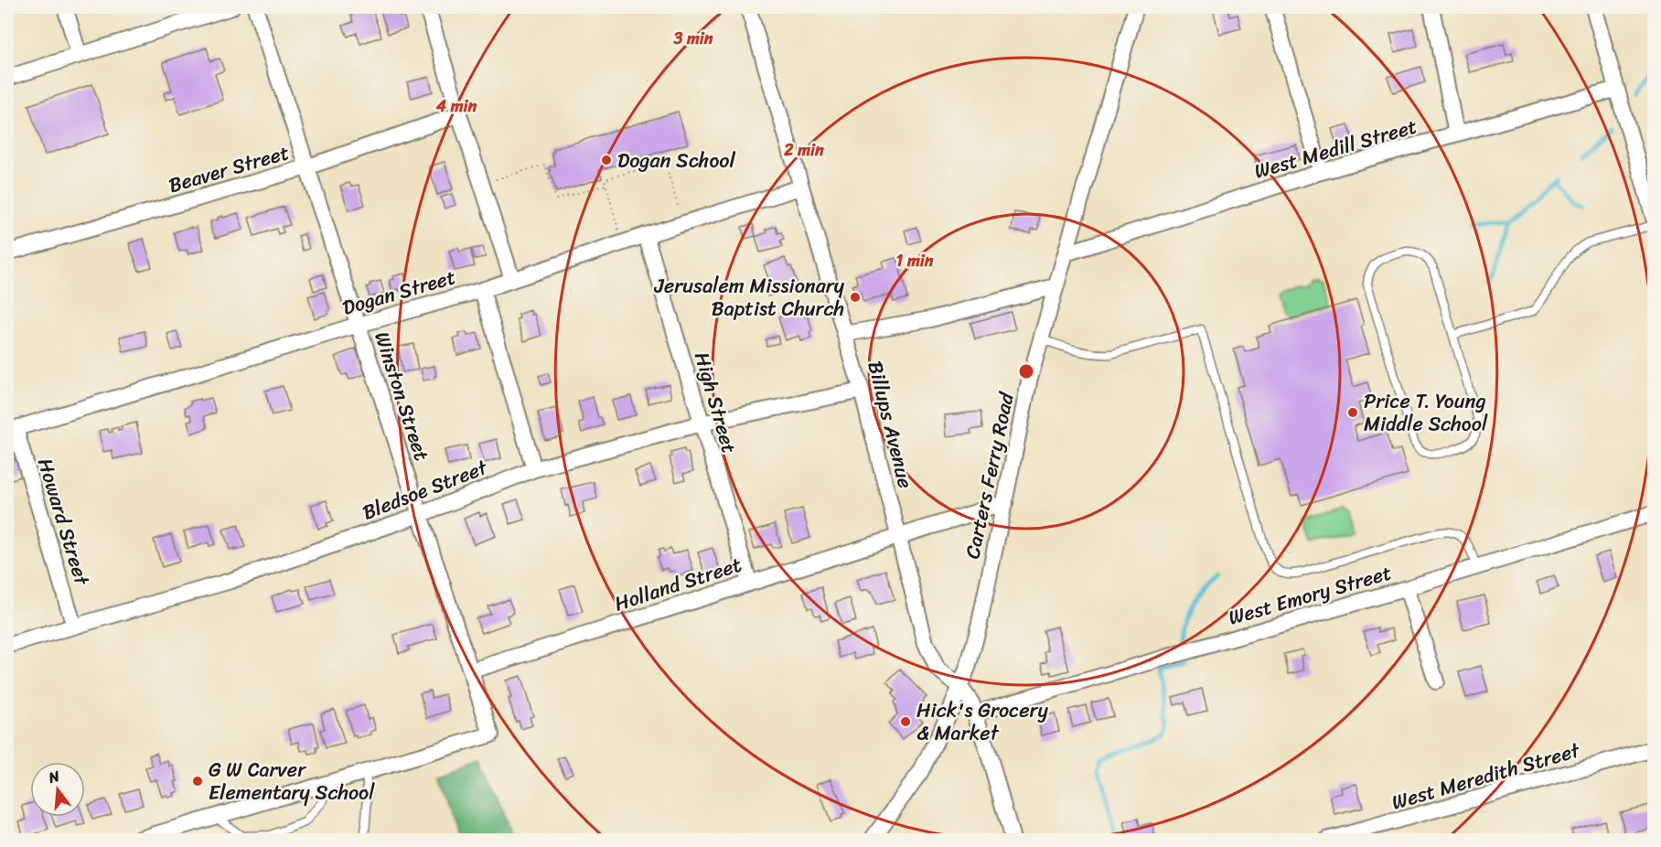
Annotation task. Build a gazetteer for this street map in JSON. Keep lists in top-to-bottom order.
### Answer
{
  "streets": {
    "street": [
      "West Medill Street",
      "Beaver Street",
      "Dogan Street",
      "Winston Street",
      "High Street",
      "Billups Avenue",
      "Carters Ferry Road",
      "Bledsoe Street",
      "Howard Street",
      "Holland Street",
      "West Emory Street",
      "West Meredith Street"
    ]
  },
  "crossings": [
    ["West Medill Street", "Carters Ferry Road"],
    ["Beaver Street", "Winston Street"],
    ["Dogan Street", "Winston Street"],
    ["Dogan Street", "High Street"],
    ["Dogan Street", "Billups Avenue"],
    ["Dogan Street", "Howard Street"],
    ["Winston Street", "Bledsoe Street"],
    ["Winston Street", "Holland Street"],
    ["High Street", "Bledsoe Street"],
    ["High Street", "Holland Street"],
    ["Billups Avenue", "Carters Ferry Road"],
    ["Billups Avenue", "Bledsoe Street"],
    ["Billups Avenue", "Holland Street"],
    ["Billups Avenue", "West Emory Street"],
    ["Carters Ferry Road", "Holland Street"],
    ["Bledsoe Street", "Howard Street"]
  ],
  "places": [
    "Dogan School",
    "Jerusalem Missionary Baptist Church",
    "Price T. Young Middle School",
    "Hick's Grocery & Market",
    "G W Carver Elementary School"
  ],
  "north": "top",
  "rings": [
    "3 min",
    "4 min",
    "2 min",
    "1 min"
  ]
}
